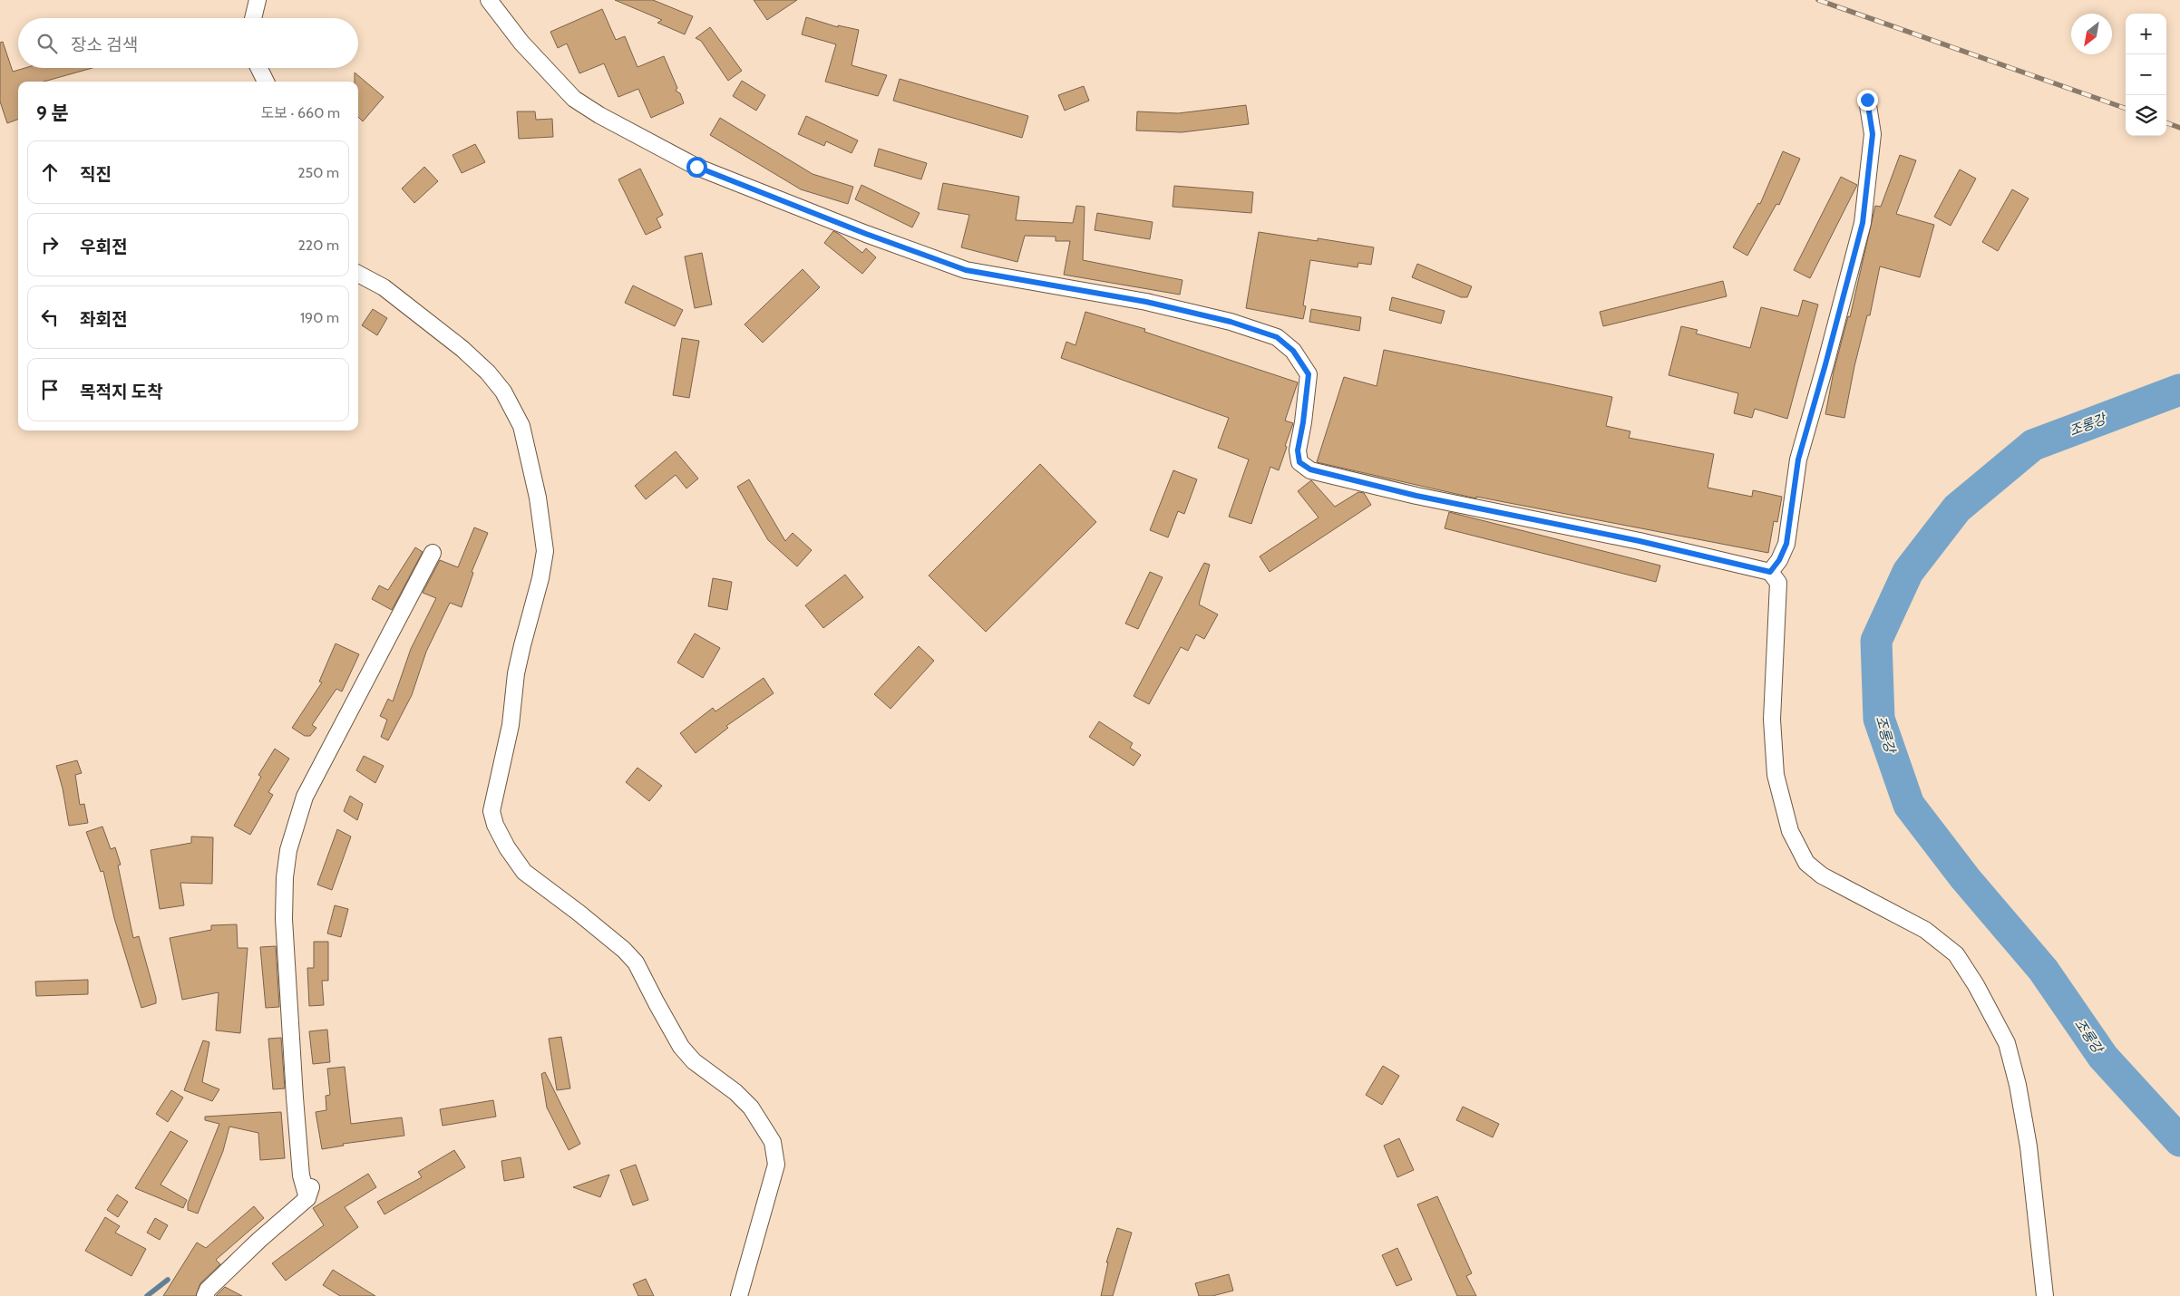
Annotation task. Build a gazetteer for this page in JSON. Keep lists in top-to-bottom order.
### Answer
{
  "water": ["조롱강"],
  "north": "bottom left",
  "page": {
    "map_buttons": ["+", "−"],
    "search": "장소 검색",
    "heading": ["9 분", "도보 · 660 m"],
    "list": [
      ["직진", "250 m"],
      ["우회전", "220 m"],
      ["좌회전", "190 m"],
      "목적지 도착"
    ]
  }
}
